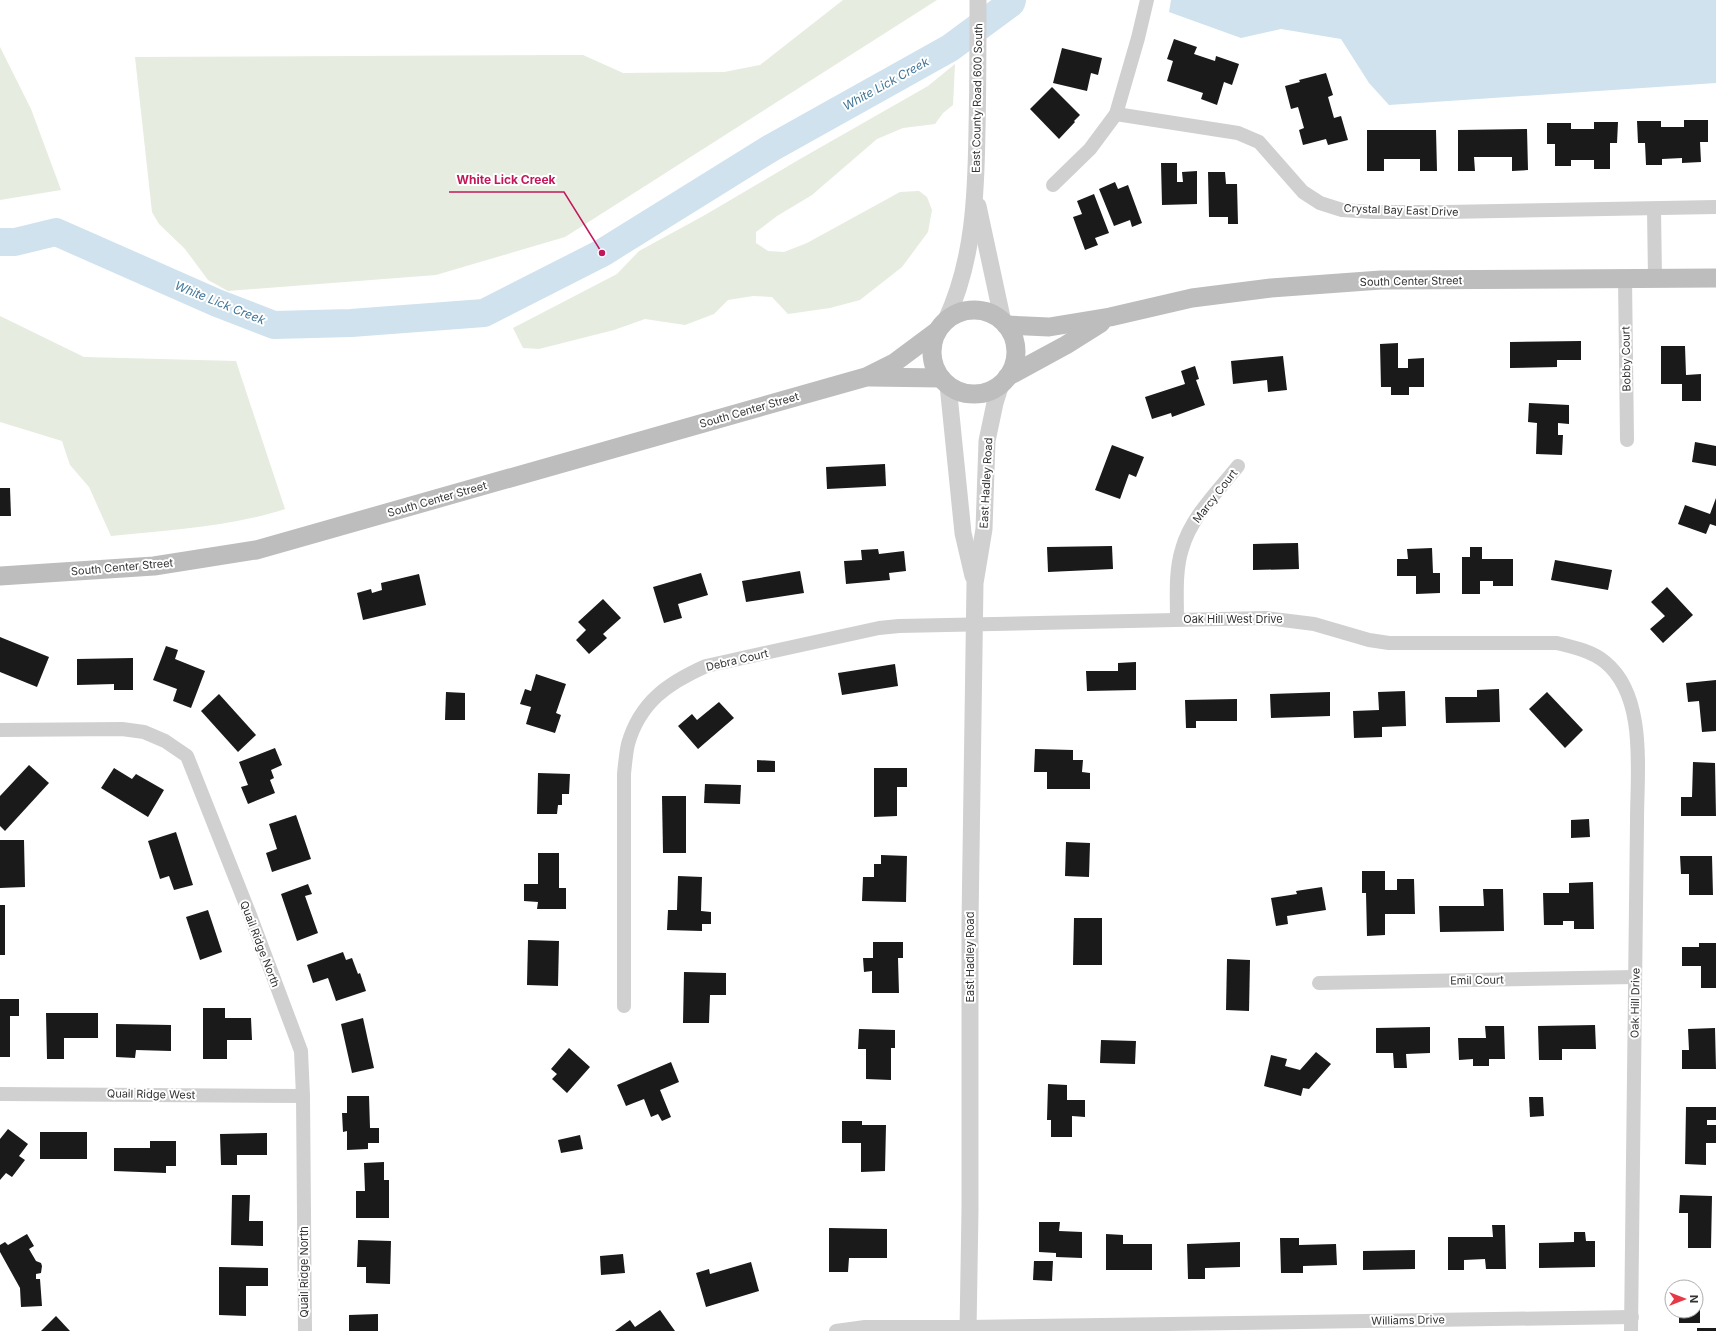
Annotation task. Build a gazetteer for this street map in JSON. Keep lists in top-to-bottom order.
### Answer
{
  "streets": {
    "main road": ["South Center Street"],
    "street": [
      "East County Road 600 South",
      "Crystal Bay East Drive",
      "Bobby Court",
      "East Hadley Road",
      "Marcy Court",
      "Oak Hill West Drive",
      "Debra Court",
      "Quail Ridge North",
      "Emil Court",
      "Oak Hill Drive",
      "Quail Ridge West",
      "Williams Drive"
    ]
  },
  "crossings": [
    ["East County Road 600 South", "South Center Street"],
    ["East County Road 600 South", "East Hadley Road"],
    ["South Center Street", "Bobby Court"],
    ["South Center Street", "East Hadley Road"],
    ["East Hadley Road", "Oak Hill West Drive"],
    ["East Hadley Road", "Debra Court"],
    ["East Hadley Road", "Williams Drive"],
    ["Marcy Court", "Oak Hill West Drive"],
    ["Oak Hill West Drive", "Debra Court"],
    ["Oak Hill West Drive", "Oak Hill Drive"],
    ["Quail Ridge North", "Quail Ridge West"],
    ["Emil Court", "Oak Hill Drive"],
    ["Oak Hill Drive", "Williams Drive"]
  ],
  "water": ["White Lick Creek"],
  "places": ["White Lick Creek"],
  "north": "right"
}
